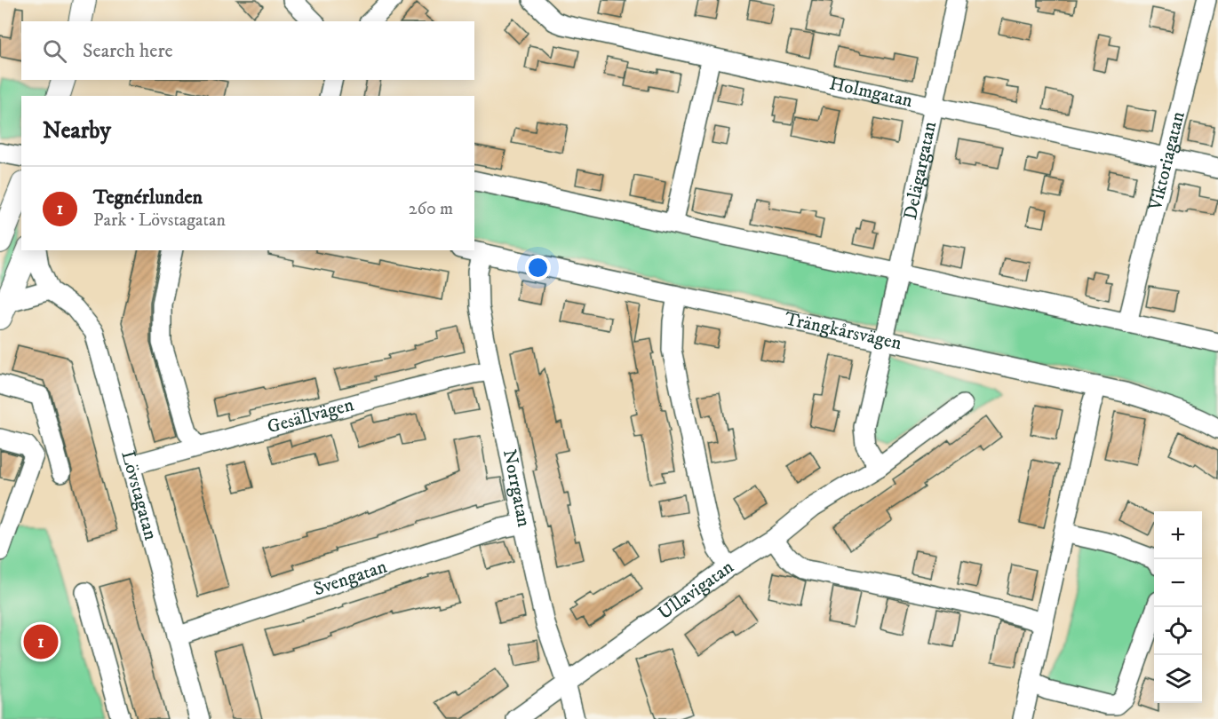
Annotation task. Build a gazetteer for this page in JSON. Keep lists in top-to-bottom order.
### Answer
{
  "streets": {
    "street": [
      "Holmgatan",
      "Viktoriagatan",
      "Delägargatan",
      "Trängkårsvägen",
      "Gesällvägen",
      "Norrgatan",
      "Lövstagatan",
      "Svengatan",
      "Ullavigatan"
    ]
  },
  "crossings": [
    ["Holmgatan", "Viktoriagatan"],
    ["Holmgatan", "Delägargatan"],
    ["Delägargatan", "Trängkårsvägen"],
    ["Trängkårsvägen", "Norrgatan"],
    ["Gesällvägen", "Norrgatan"],
    ["Gesällvägen", "Lövstagatan"],
    ["Norrgatan", "Svengatan"],
    ["Norrgatan", "Ullavigatan"],
    ["Lövstagatan", "Svengatan"]
  ],
  "page": {
    "search": "Search here",
    "heading": "Nearby",
    "list": [
      {
        "mark": "1",
        "name": "Tegnérlunden",
        "note": "Park · Lövstagatan",
        "value": "260 m"
      }
    ],
    "map_buttons": ["+", "−"],
    "pins": "1"
  }
}
